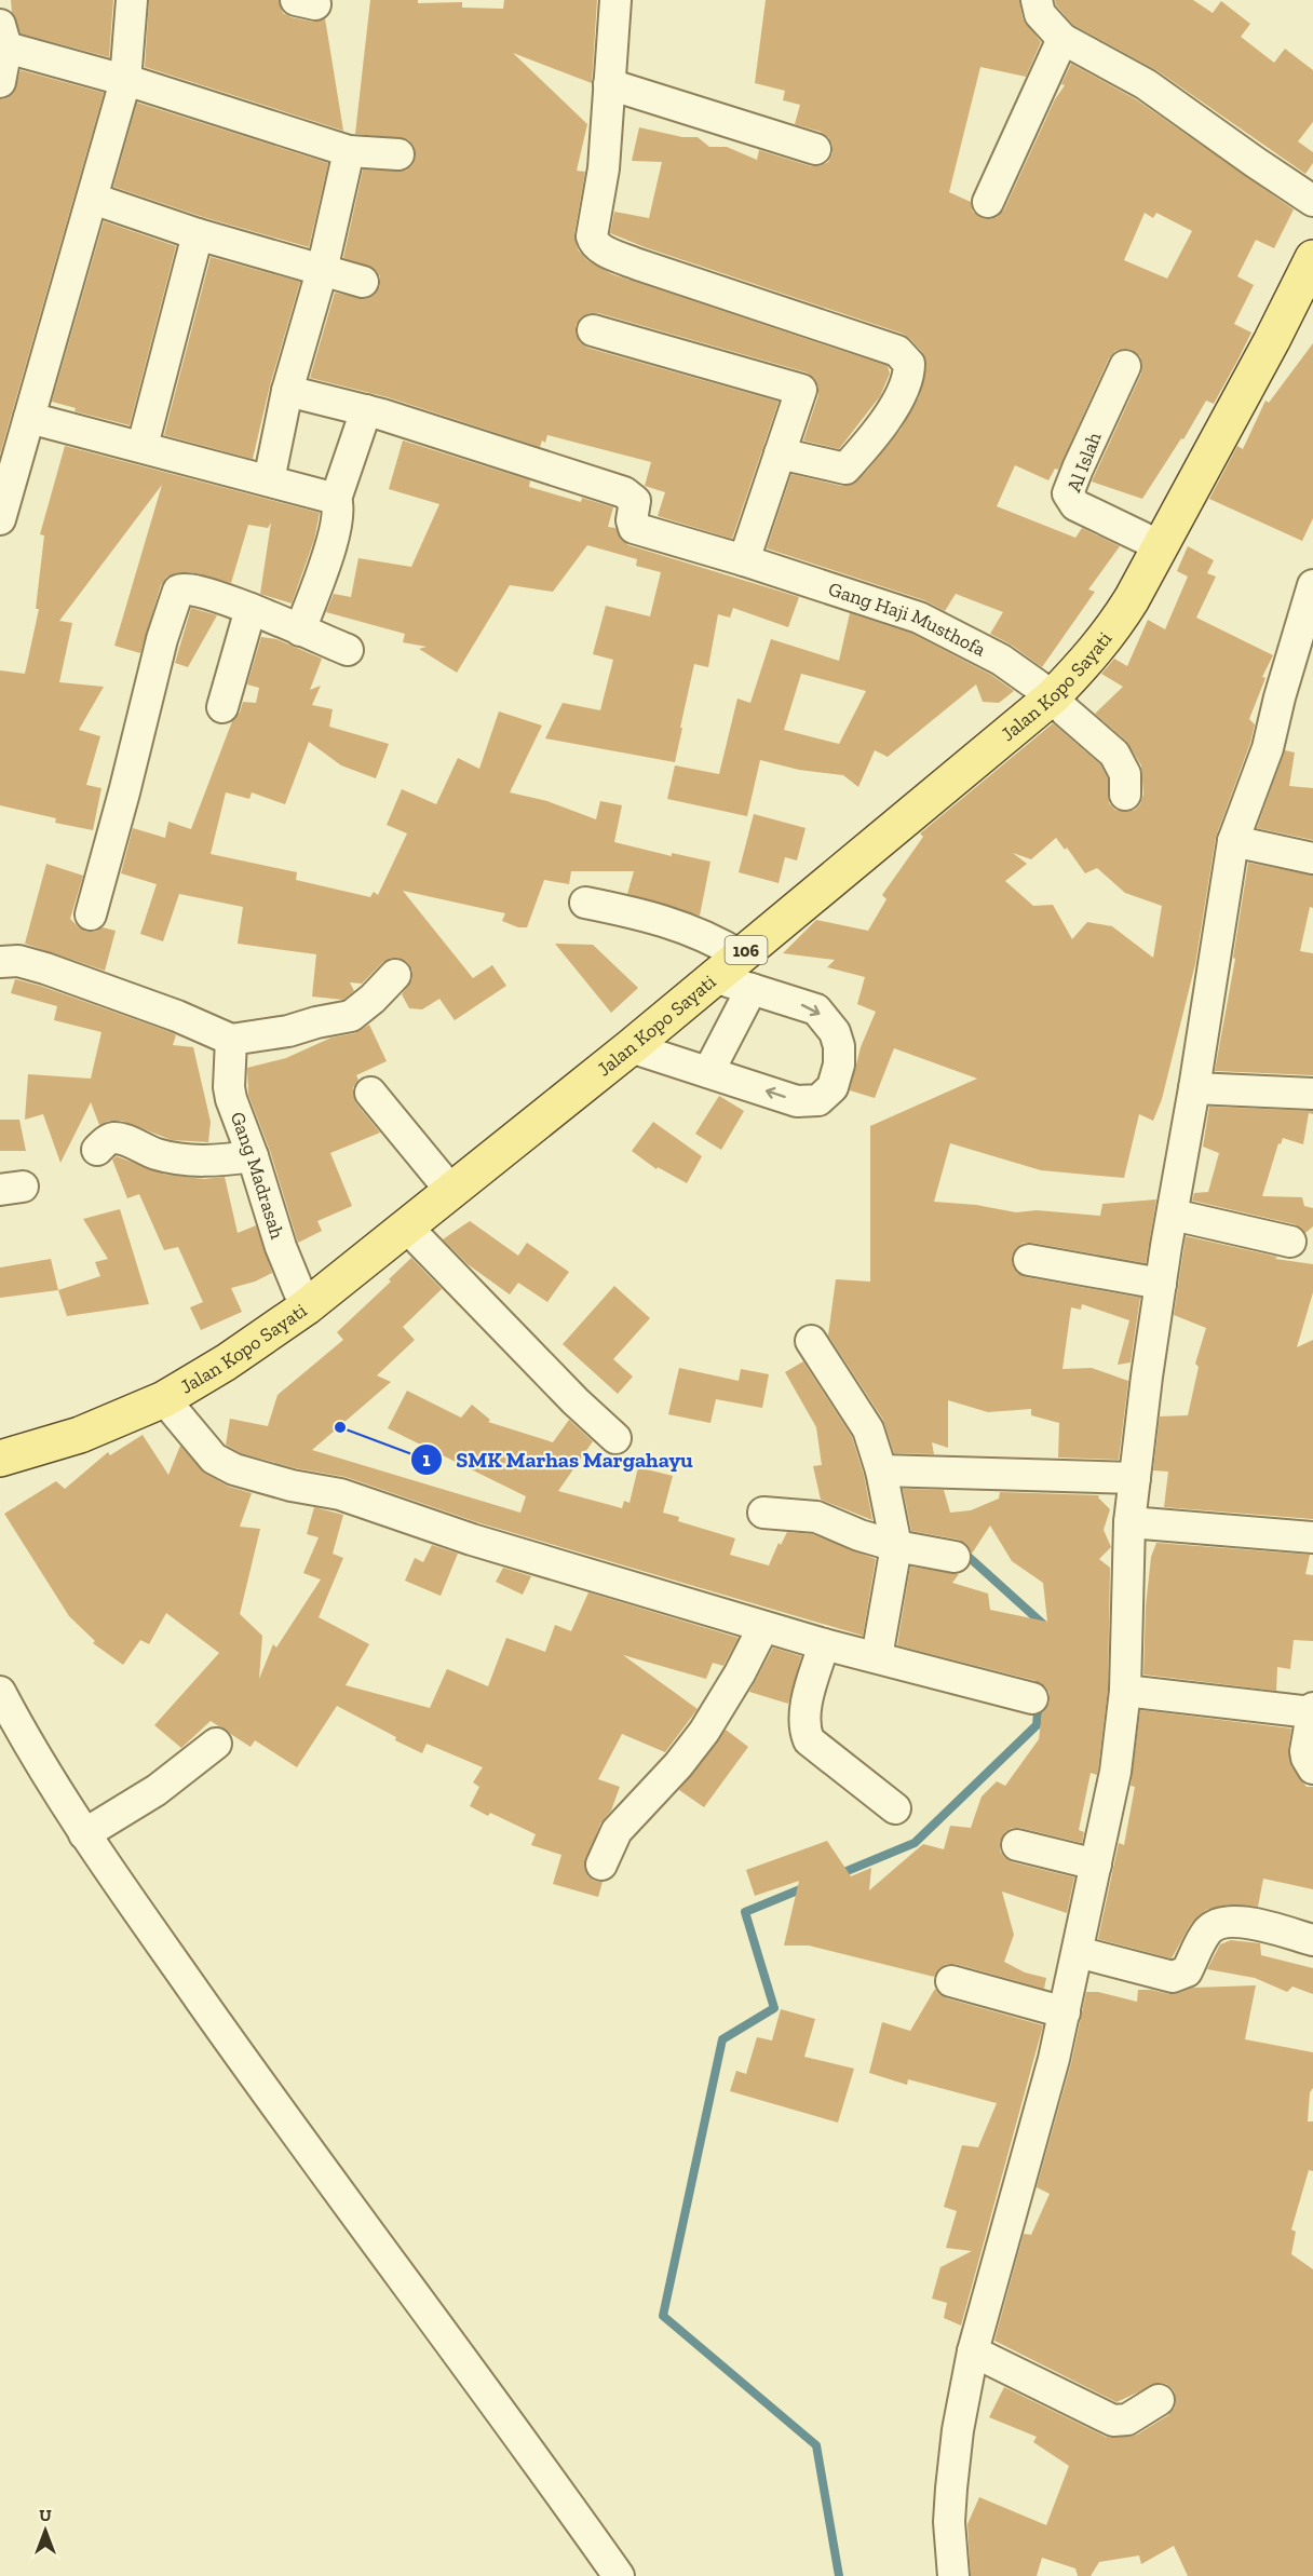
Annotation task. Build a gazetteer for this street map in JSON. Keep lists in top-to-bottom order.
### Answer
{
  "streets": {
    "main road": ["Jalan Kopo Sayati", "106"],
    "street": ["Al Islah", "Gang Haji Musthofa", "Gang Madrasah"]
  },
  "crossings": [
    ["Al Islah", "Jalan Kopo Sayati"],
    ["Gang Haji Musthofa", "Jalan Kopo Sayati"],
    ["Jalan Kopo Sayati", "Gang Madrasah"]
  ],
  "places": ["SMK Marhas Margahayu"],
  "north": "top"
}
